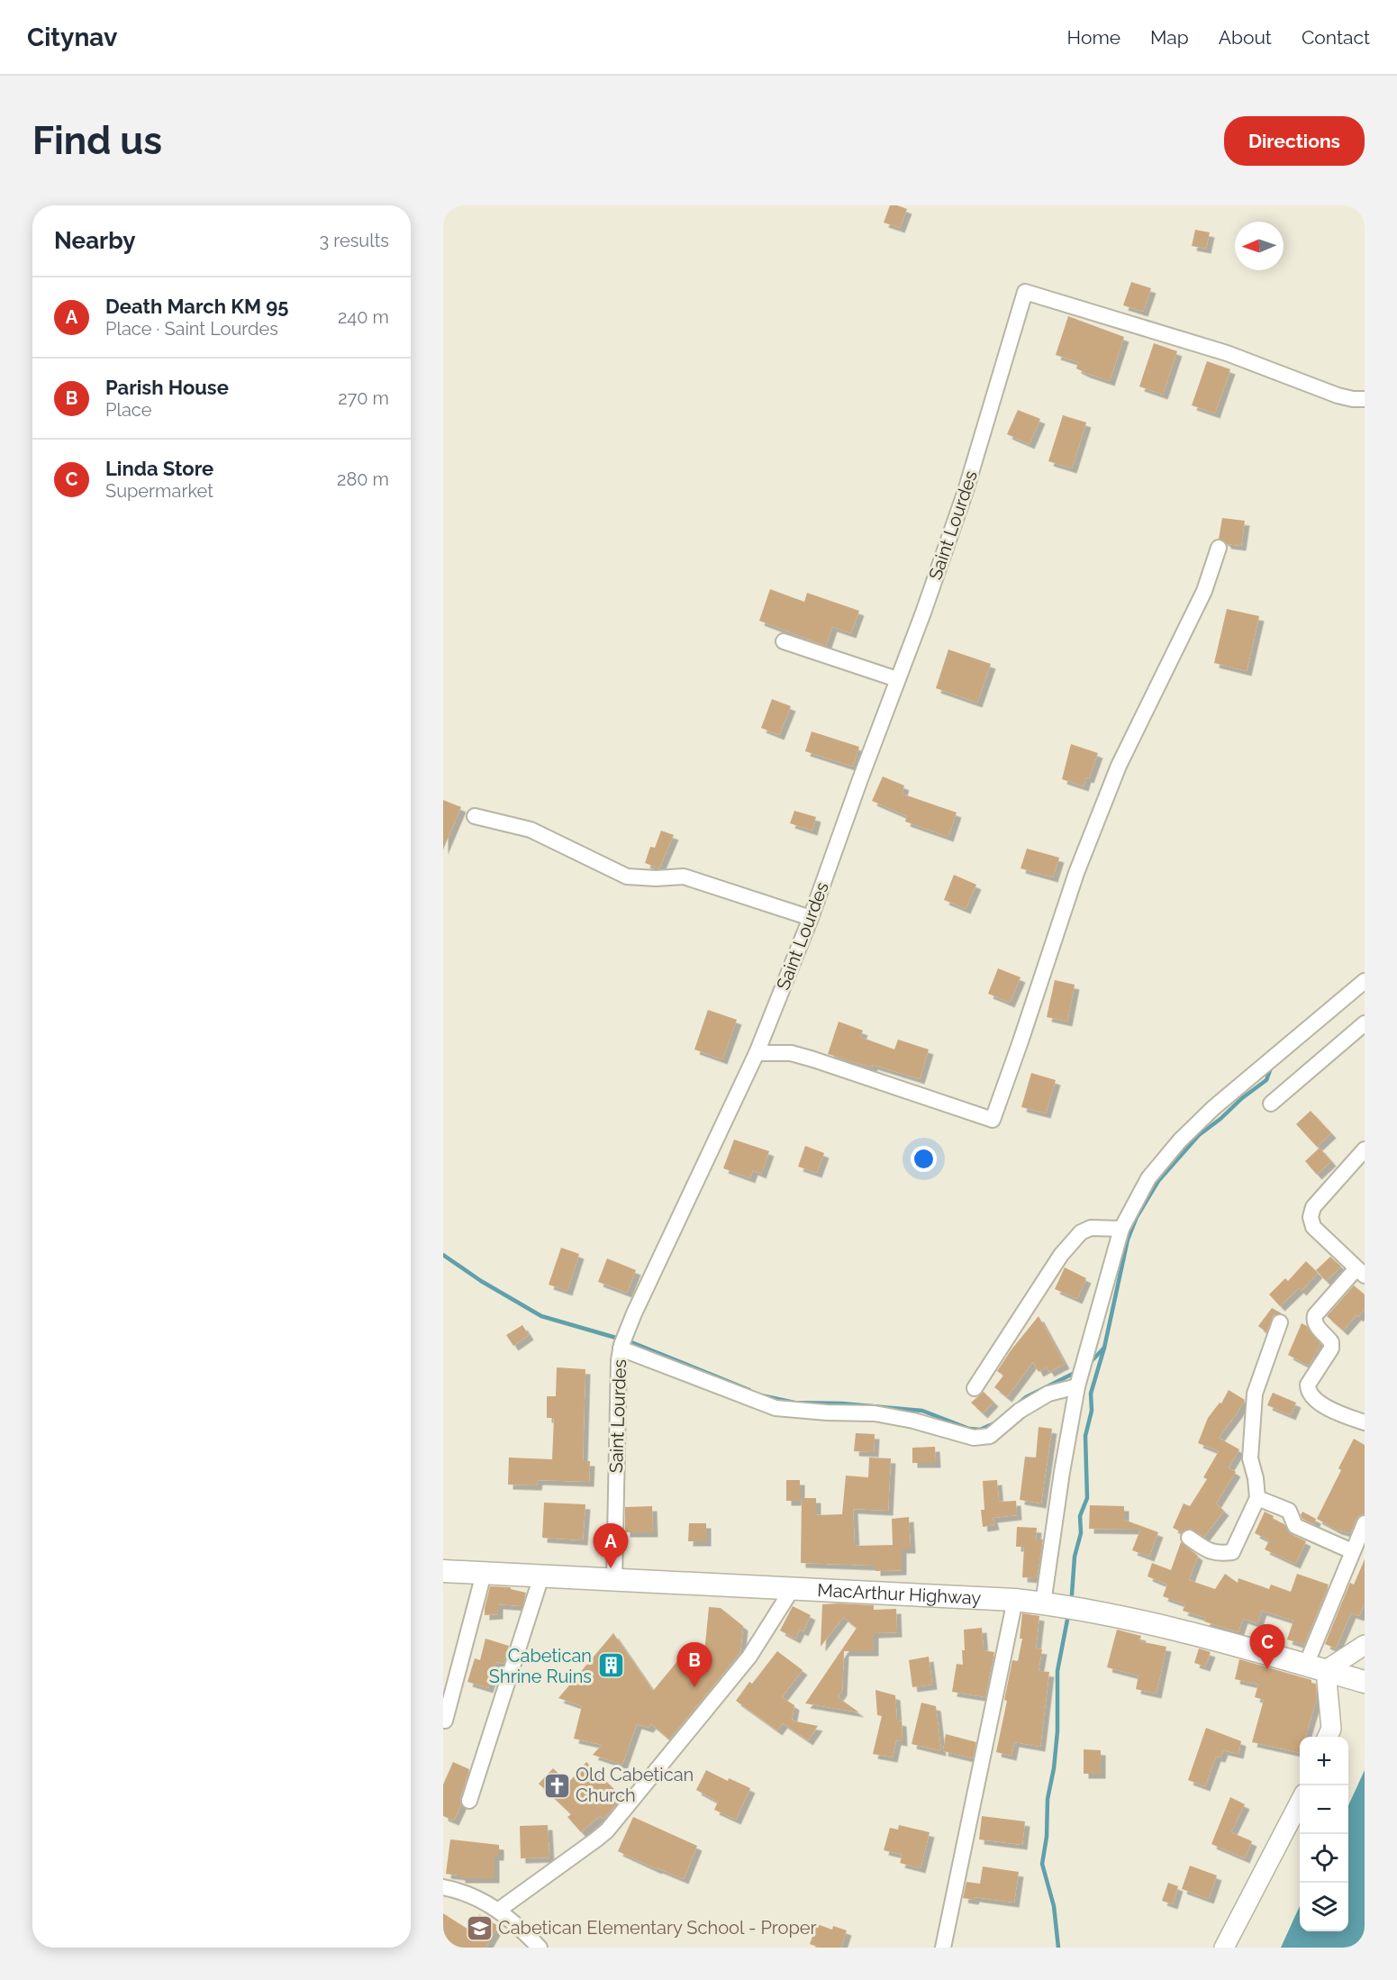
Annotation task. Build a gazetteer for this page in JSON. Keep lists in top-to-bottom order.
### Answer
{
  "streets": {
    "main road": ["MacArthur Highway"],
    "street": ["Saint Lourdes"]
  },
  "crossings": [
    ["Saint Lourdes", "MacArthur Highway"]
  ],
  "places": {
    "building": ["Cabetican Shrine Ruins"],
    "church": ["Old Cabetican Church"],
    "school or university": ["Cabetican Elementary School - Proper"]
  },
  "north": "left",
  "page": {
    "header": "Citynav",
    "nav": [
      "Home",
      "Map",
      "About",
      "Contact"
    ],
    "buttons": "Directions",
    "title": "Find us",
    "heading": ["Nearby", "3 results"],
    "list": [
      {
        "mark": "A",
        "name": "Death March KM 95",
        "note": "Place · Saint Lourdes",
        "value": "240 m"
      },
      {
        "mark": "B",
        "name": "Parish House",
        "note": "Place",
        "value": "270 m"
      },
      {
        "mark": "C",
        "name": "Linda Store",
        "note": "Supermarket",
        "value": "280 m"
      }
    ],
    "pins": ["A", "C", "B"],
    "map_buttons": ["+", "−"]
  }
}
